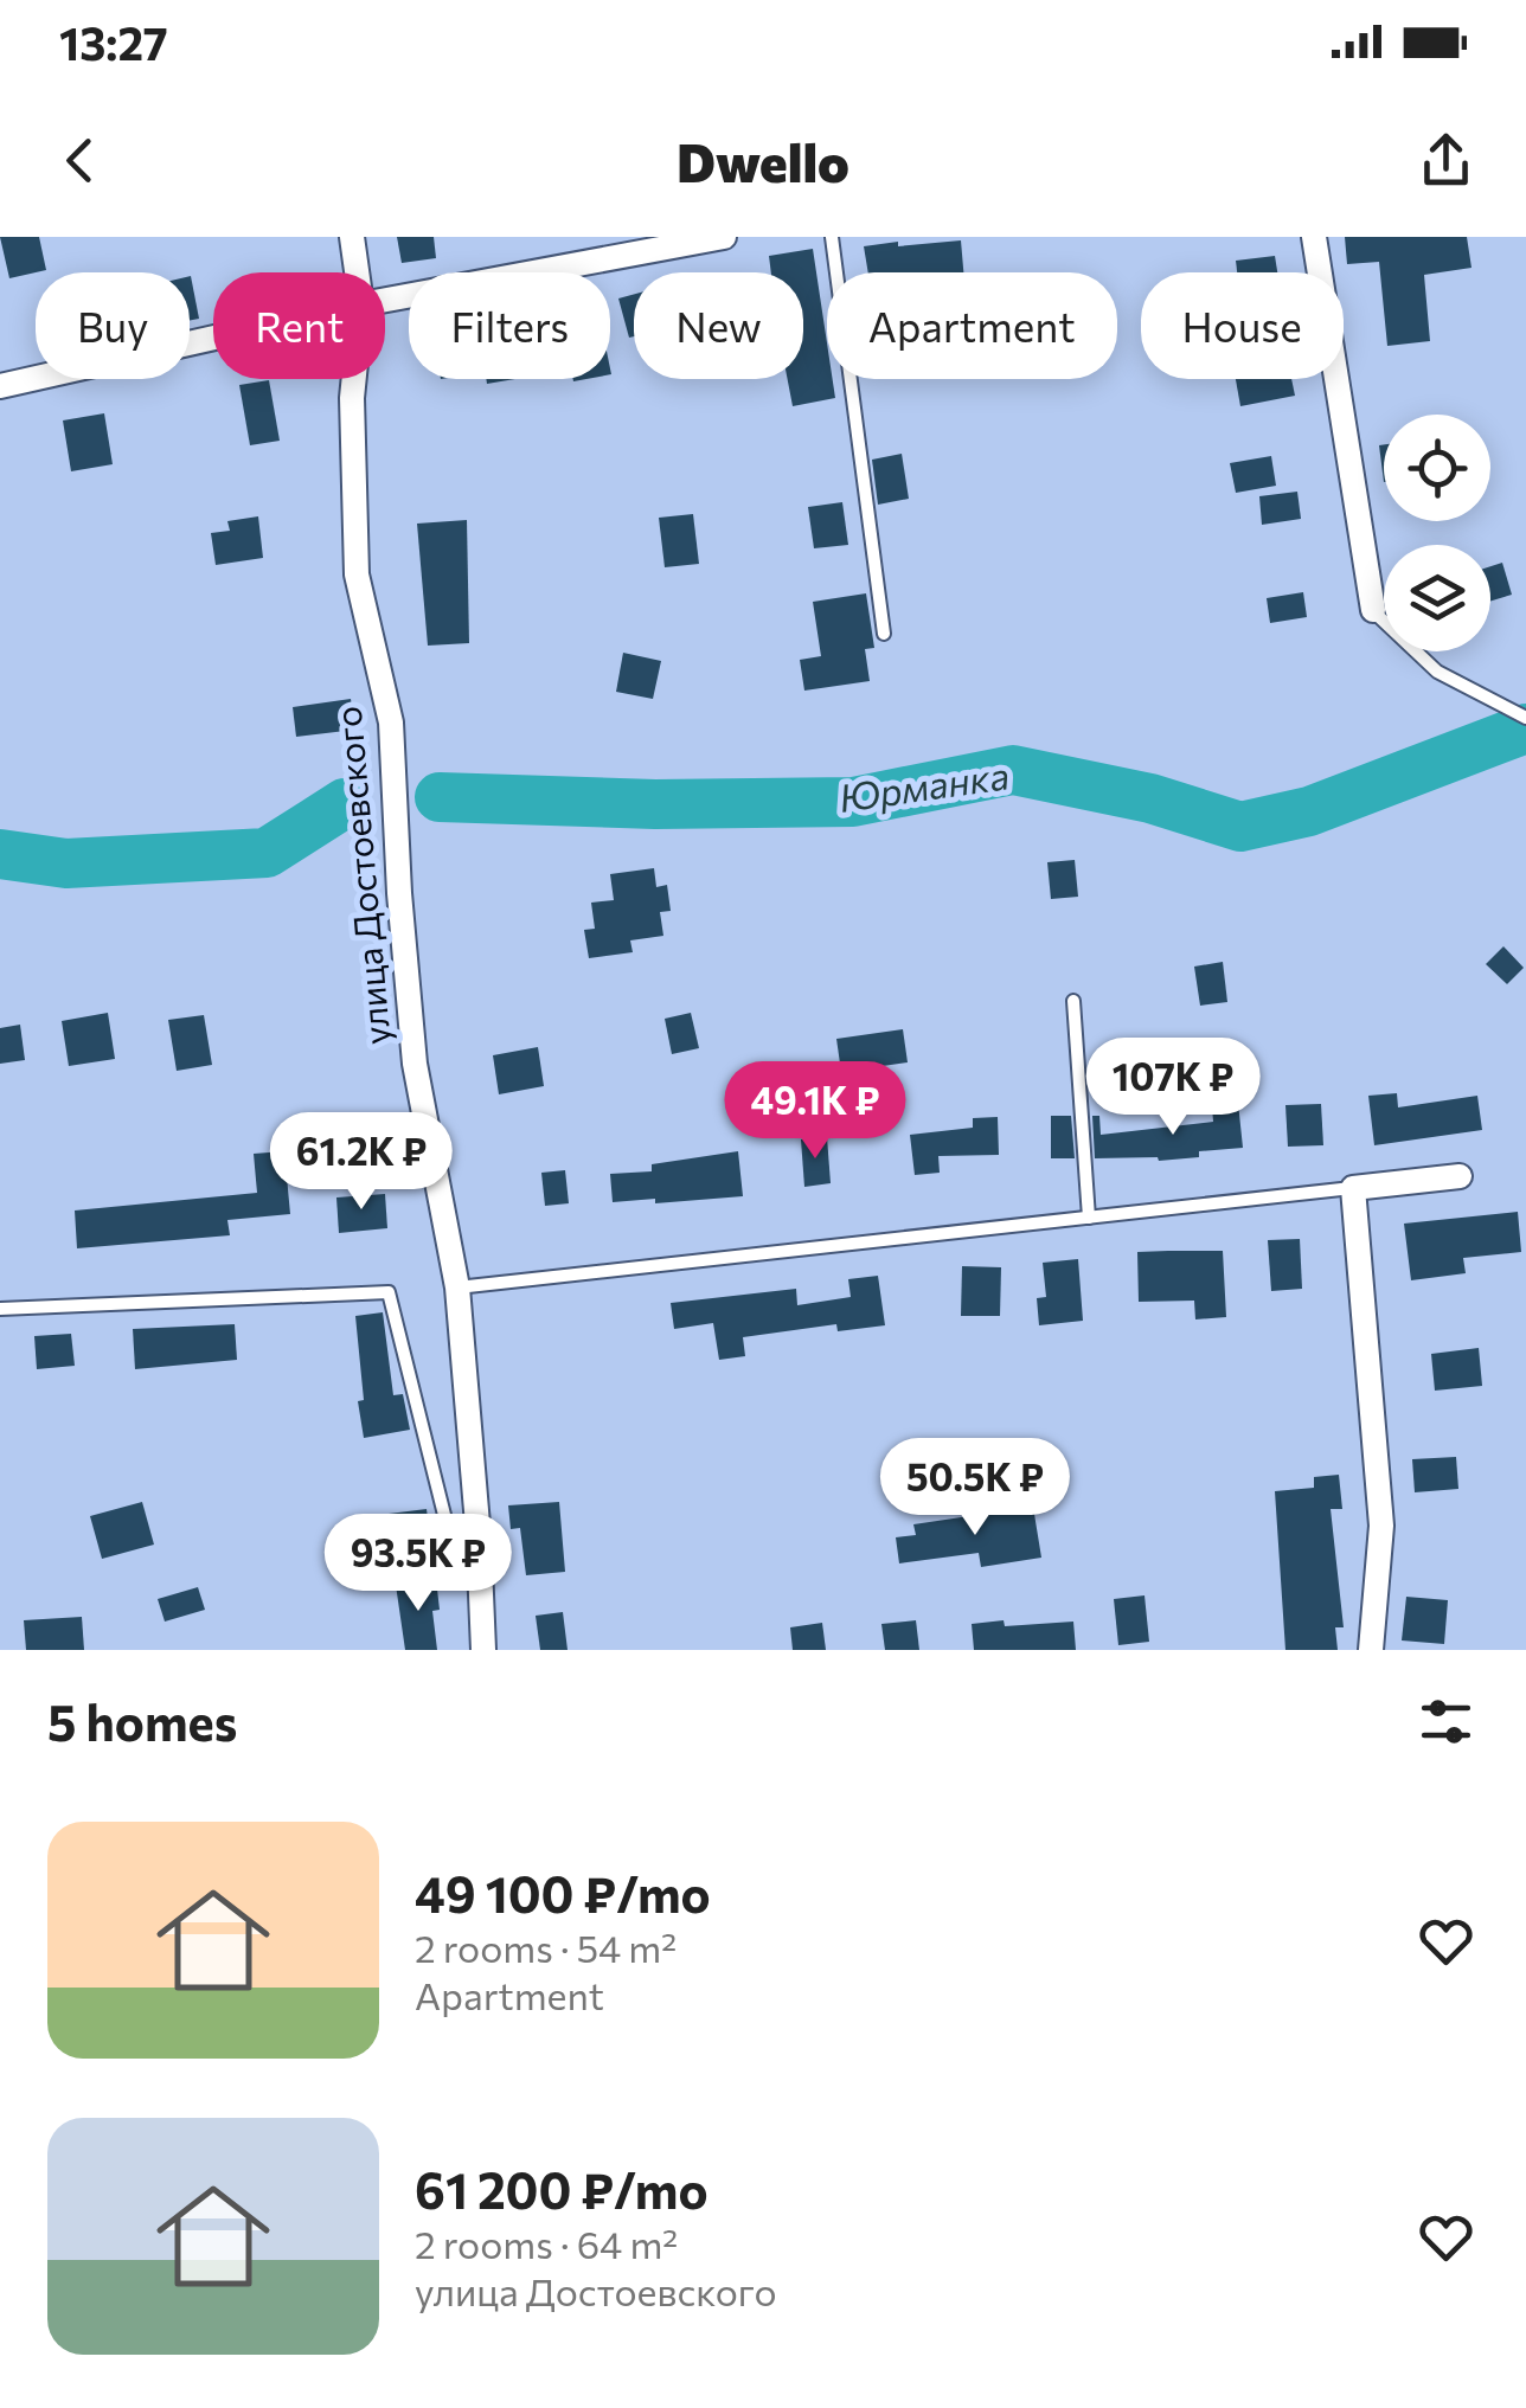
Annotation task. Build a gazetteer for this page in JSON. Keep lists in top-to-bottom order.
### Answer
{
  "streets": {
    "street": ["улица Достоевского"]
  },
  "water": ["Юрманка"],
  "page": {
    "status": "13:27",
    "header": "Dwello",
    "chip": [
      "Buy",
      "Rent",
      "Filters",
      "New",
      "Apartment",
      "House"
    ],
    "price": [
      "107K ₽",
      "49.1K ₽",
      "61.2K ₽",
      "50.5K ₽",
      "93.5K ₽"
    ],
    "heading": "5 homes",
    "list": [
      {
        "name": "49 100 ₽/mo",
        "note": "2 rooms · 54 m² · Apartment"
      },
      {
        "name": "61 200 ₽/mo",
        "note": "2 rooms · 64 m² · улица Достоевского"
      }
    ]
  }
}
